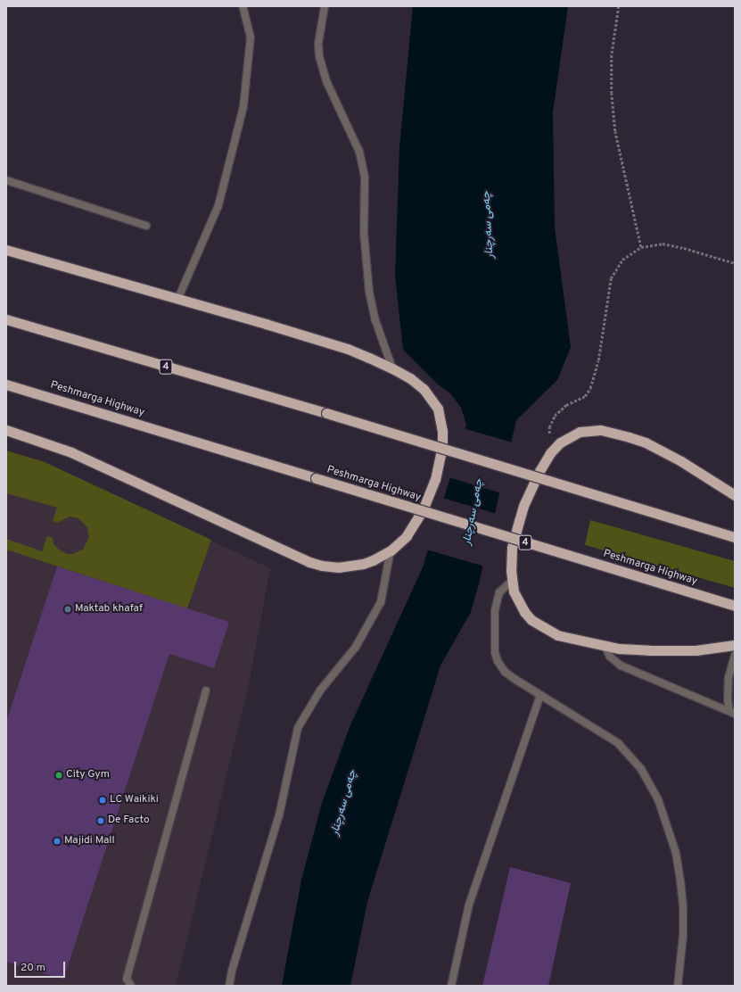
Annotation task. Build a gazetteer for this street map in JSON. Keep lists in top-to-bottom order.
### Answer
{
  "streets": {
    "highway": ["4", "Peshmarga Highway"]
  },
  "water": ["چەمی سەرچنار"],
  "places": [
    "Maktab khafaf",
    "City Gym",
    "LC Waikiki",
    "De Facto",
    "Majidi Mall"
  ],
  "scale_bar": "20 m"
}
